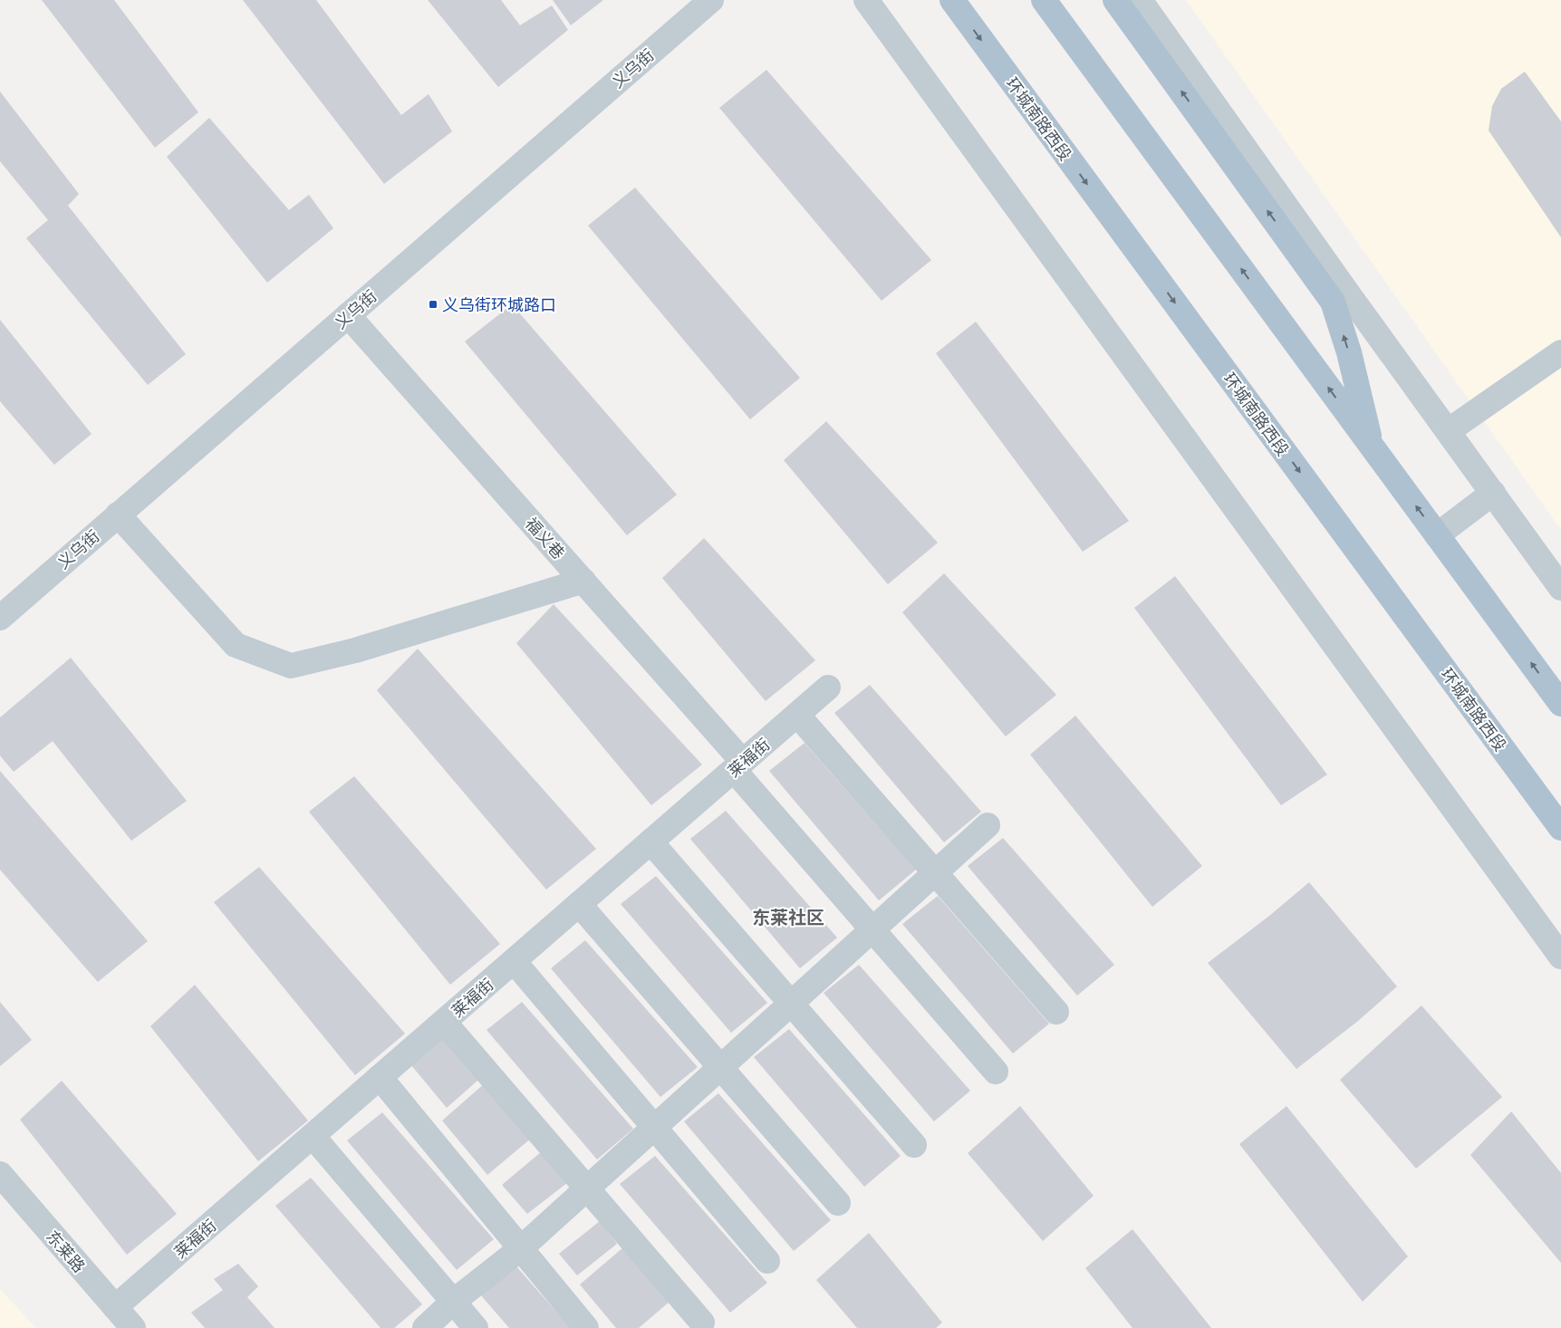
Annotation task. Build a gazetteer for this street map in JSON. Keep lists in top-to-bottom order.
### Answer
{
  "streets": {
    "main road": ["环城南路西段"],
    "street": [
      "义乌街",
      "福义巷",
      "莱福街",
      "东莱路"
    ]
  },
  "crossings": [
    ["义乌街", "福义巷"],
    ["福义巷", "莱福街"],
    ["莱福街", "东莱路"]
  ],
  "districts": ["东莱社区"],
  "places": {
    "transit": ["义乌街环城路口"]
  }
}
